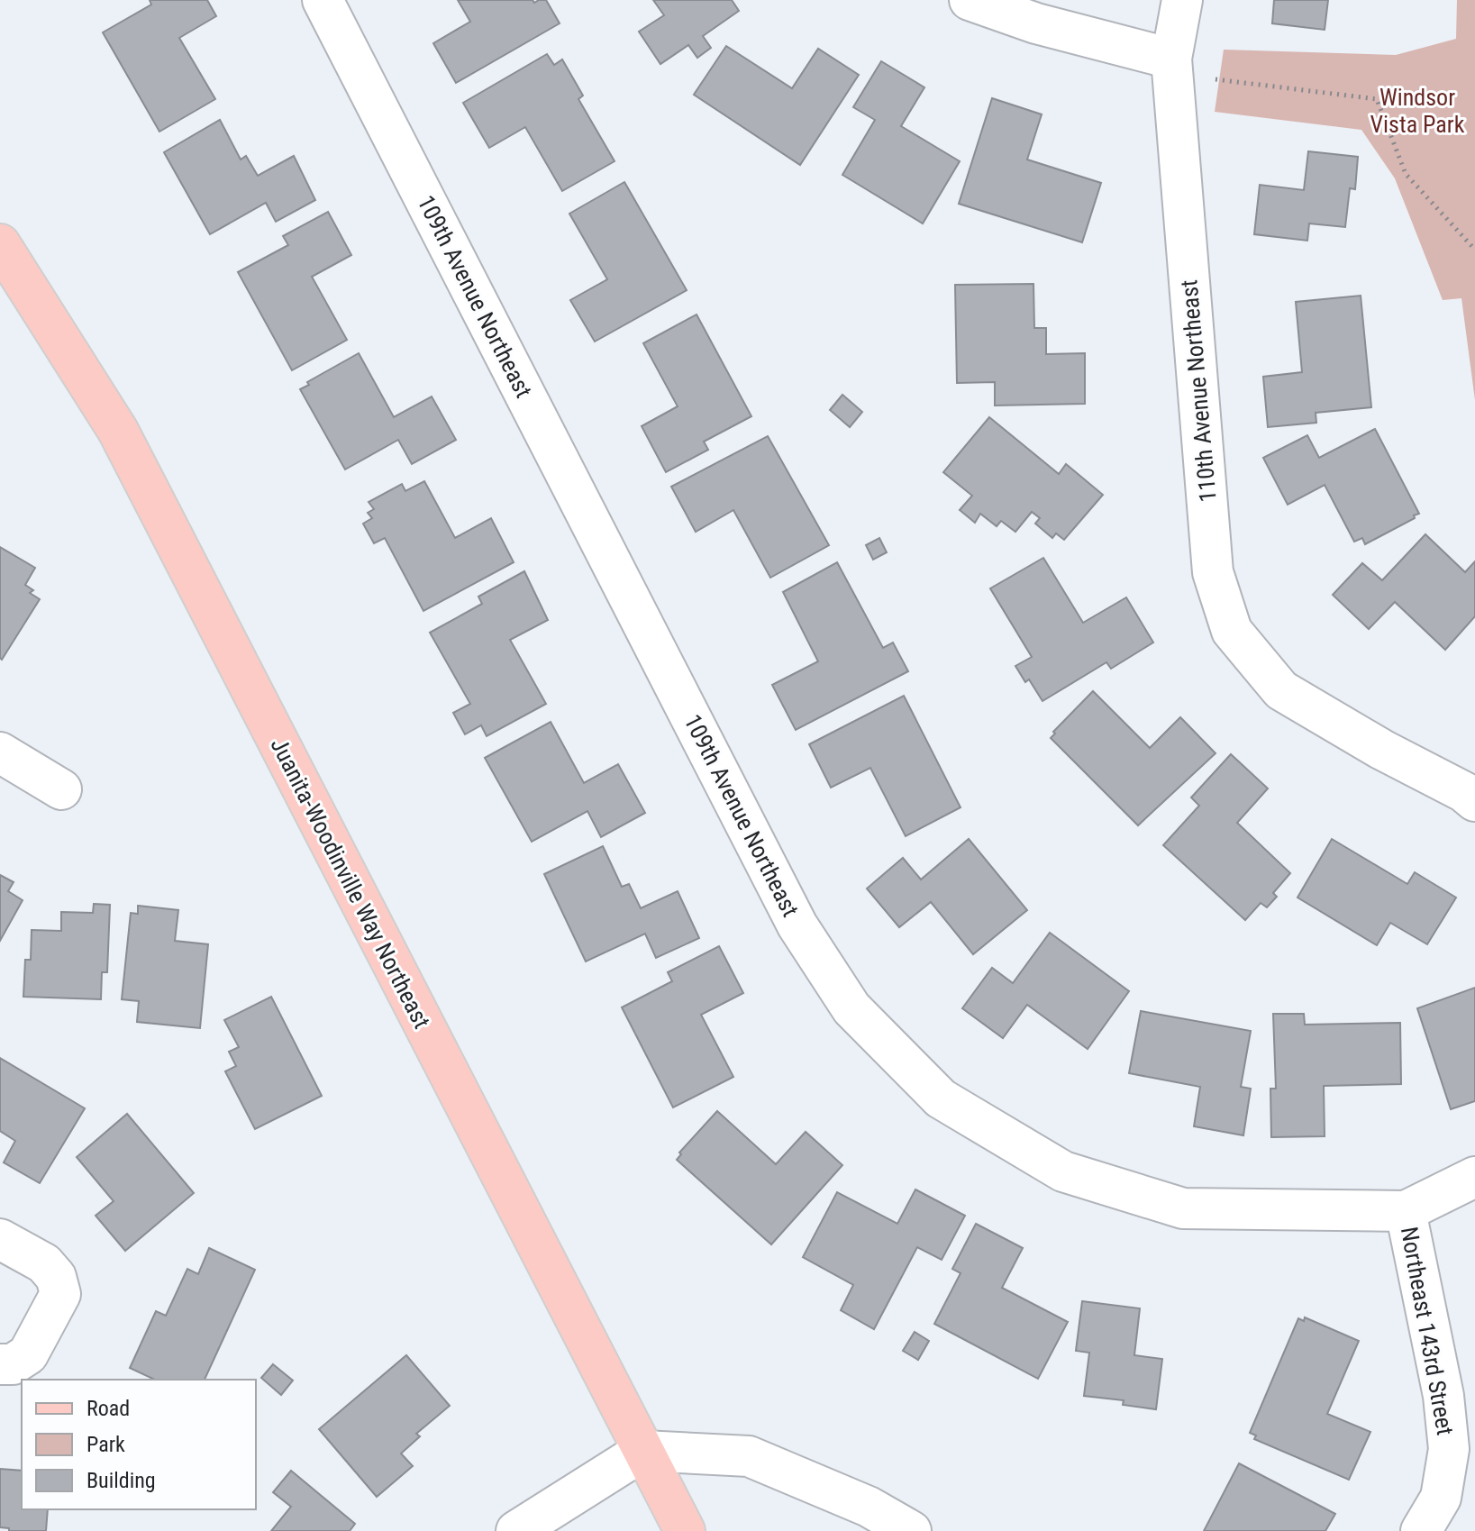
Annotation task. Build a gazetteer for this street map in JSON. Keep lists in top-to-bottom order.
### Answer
{
  "streets": {
    "main road": ["Juanita-Woodinville Way Northeast"],
    "street": ["109th Avenue Northeast", "110th Avenue Northeast", "Northeast 143rd Street"]
  },
  "crossings": [
    ["109th Avenue Northeast", "Northeast 143rd Street"]
  ],
  "parks": ["Windsor Vista Park"],
  "legend": ["Road", "Park", "Building"]
}
